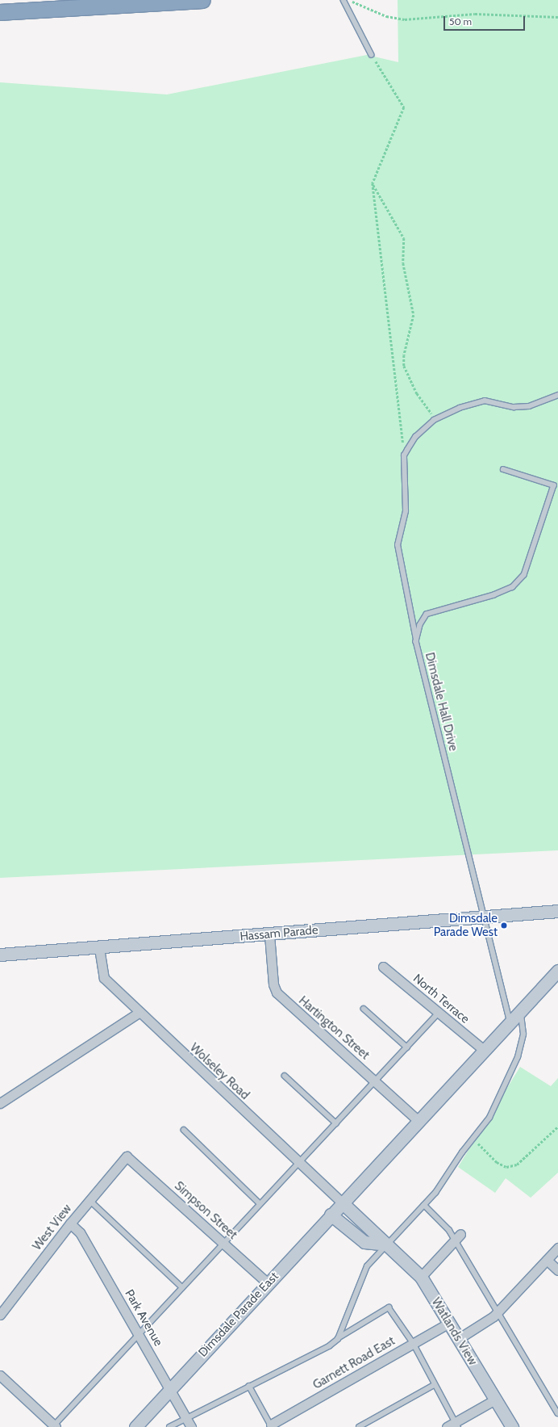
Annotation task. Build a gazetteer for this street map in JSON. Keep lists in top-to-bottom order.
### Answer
{
  "streets": {
    "main road": ["Hassam Parade", "Dimsdale Parade East", "Watlands View"],
    "street": [
      "North Terrace",
      "Hartington Street",
      "Wolseley Road",
      "Simpson Street",
      "West View",
      "Park Avenue",
      "Garnett Road East"
    ],
    "lane": ["Dimsdale Hall Drive"]
  },
  "crossings": [
    ["Dimsdale Hall Drive", "Hassam Parade"],
    ["Hassam Parade", "Hartington Street"],
    ["Hassam Parade", "Wolseley Road"],
    ["Wolseley Road", "Dimsdale Parade East"],
    ["Wolseley Road", "Watlands View"],
    ["Simpson Street", "West View"],
    ["Simpson Street", "Dimsdale Parade East"],
    ["West View", "Park Avenue"],
    ["Dimsdale Parade East", "Park Avenue"],
    ["Dimsdale Parade East", "Watlands View"],
    ["Watlands View", "Garnett Road East"]
  ],
  "places": ["Dimsdale Parade West"],
  "scale_bar": "50 m"
}
